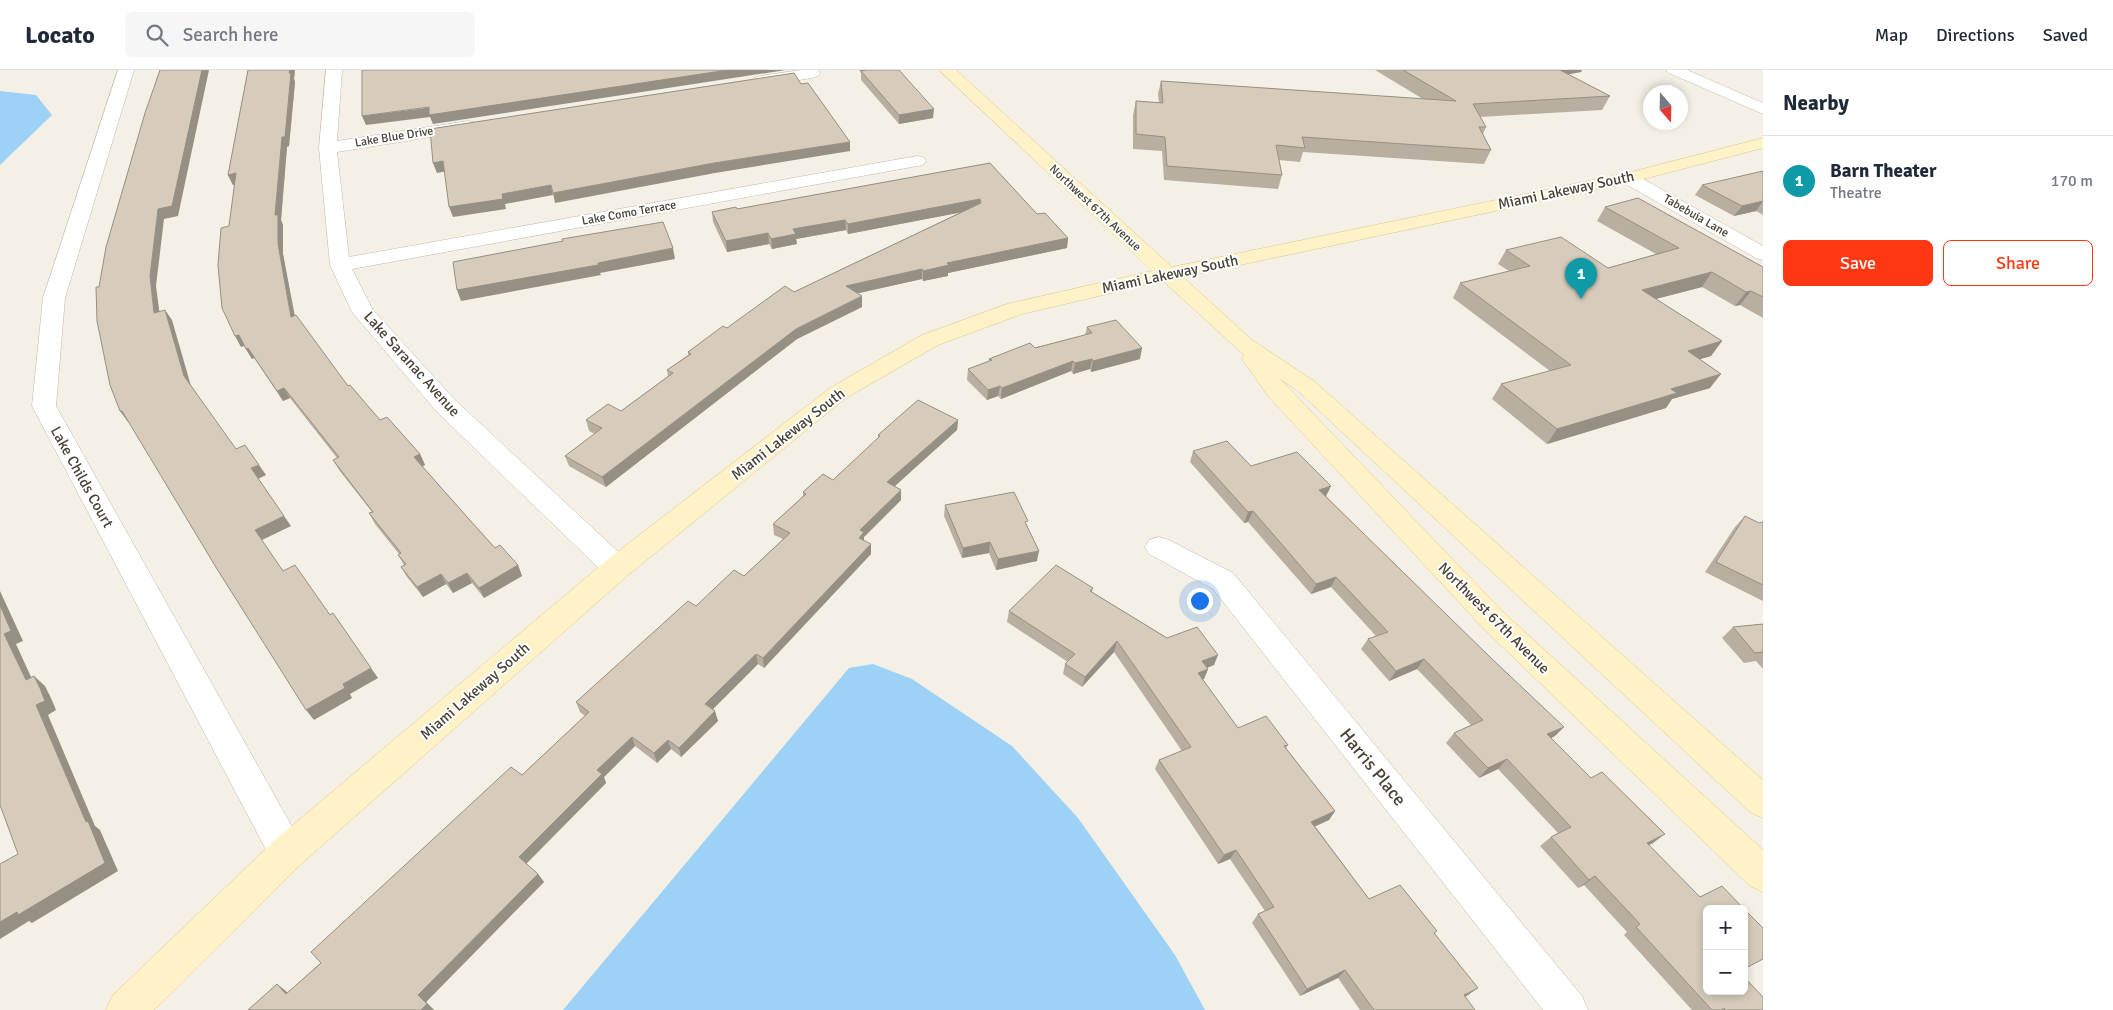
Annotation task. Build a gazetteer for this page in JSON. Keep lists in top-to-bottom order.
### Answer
{
  "streets": {
    "street": [
      "Lake Blue Drive",
      "Miami Lakeway South",
      "Northwest 67th Avenue",
      "Lake Como Terrace",
      "Tabebuia Lane",
      "Lake Saranac Avenue",
      "Lake Childs Court",
      "Harris Place"
    ]
  },
  "crossings": [
    ["Lake Blue Drive", "Lake Saranac Avenue"],
    ["Miami Lakeway South", "Northwest 67th Avenue"],
    ["Miami Lakeway South", "Tabebuia Lane"],
    ["Miami Lakeway South", "Lake Saranac Avenue"],
    ["Miami Lakeway South", "Lake Childs Court"],
    ["Lake Como Terrace", "Lake Saranac Avenue"]
  ],
  "north": "bottom",
  "page": {
    "header": "Locato",
    "search": "Search here",
    "nav": ["Map", "Directions", "Saved"],
    "heading": "Nearby",
    "list": [
      {
        "mark": "1",
        "name": "Barn Theater",
        "note": "Theatre",
        "value": "170 m"
      }
    ],
    "buttons": ["Save", "Share"],
    "pins": "1",
    "map_buttons": ["+", "−"]
  }
}
